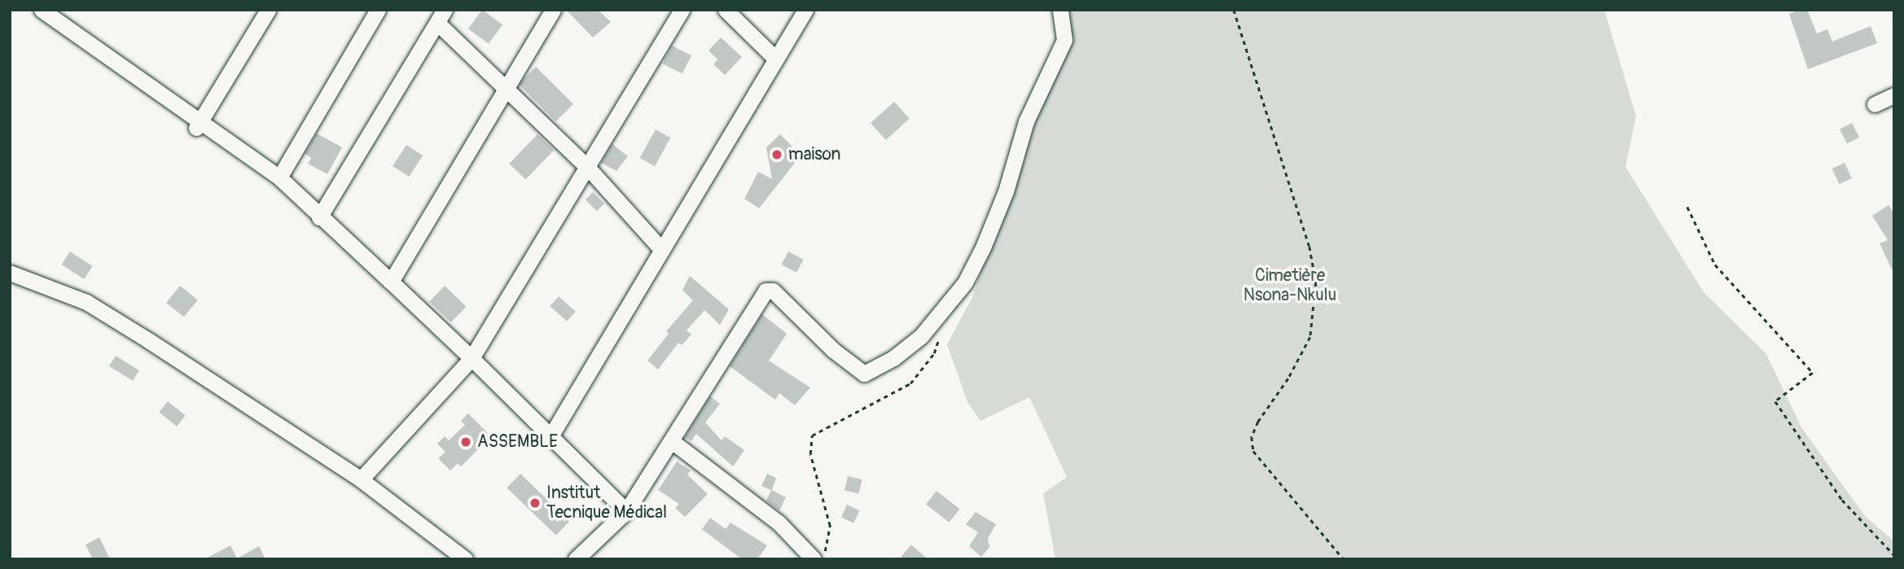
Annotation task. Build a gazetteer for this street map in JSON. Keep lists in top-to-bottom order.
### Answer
{
  "parks": ["Cimetière Nsona-Nkulu"],
  "places": ["maison", "ASSEMBLE", "Institut Tecnique Médical"]
}
